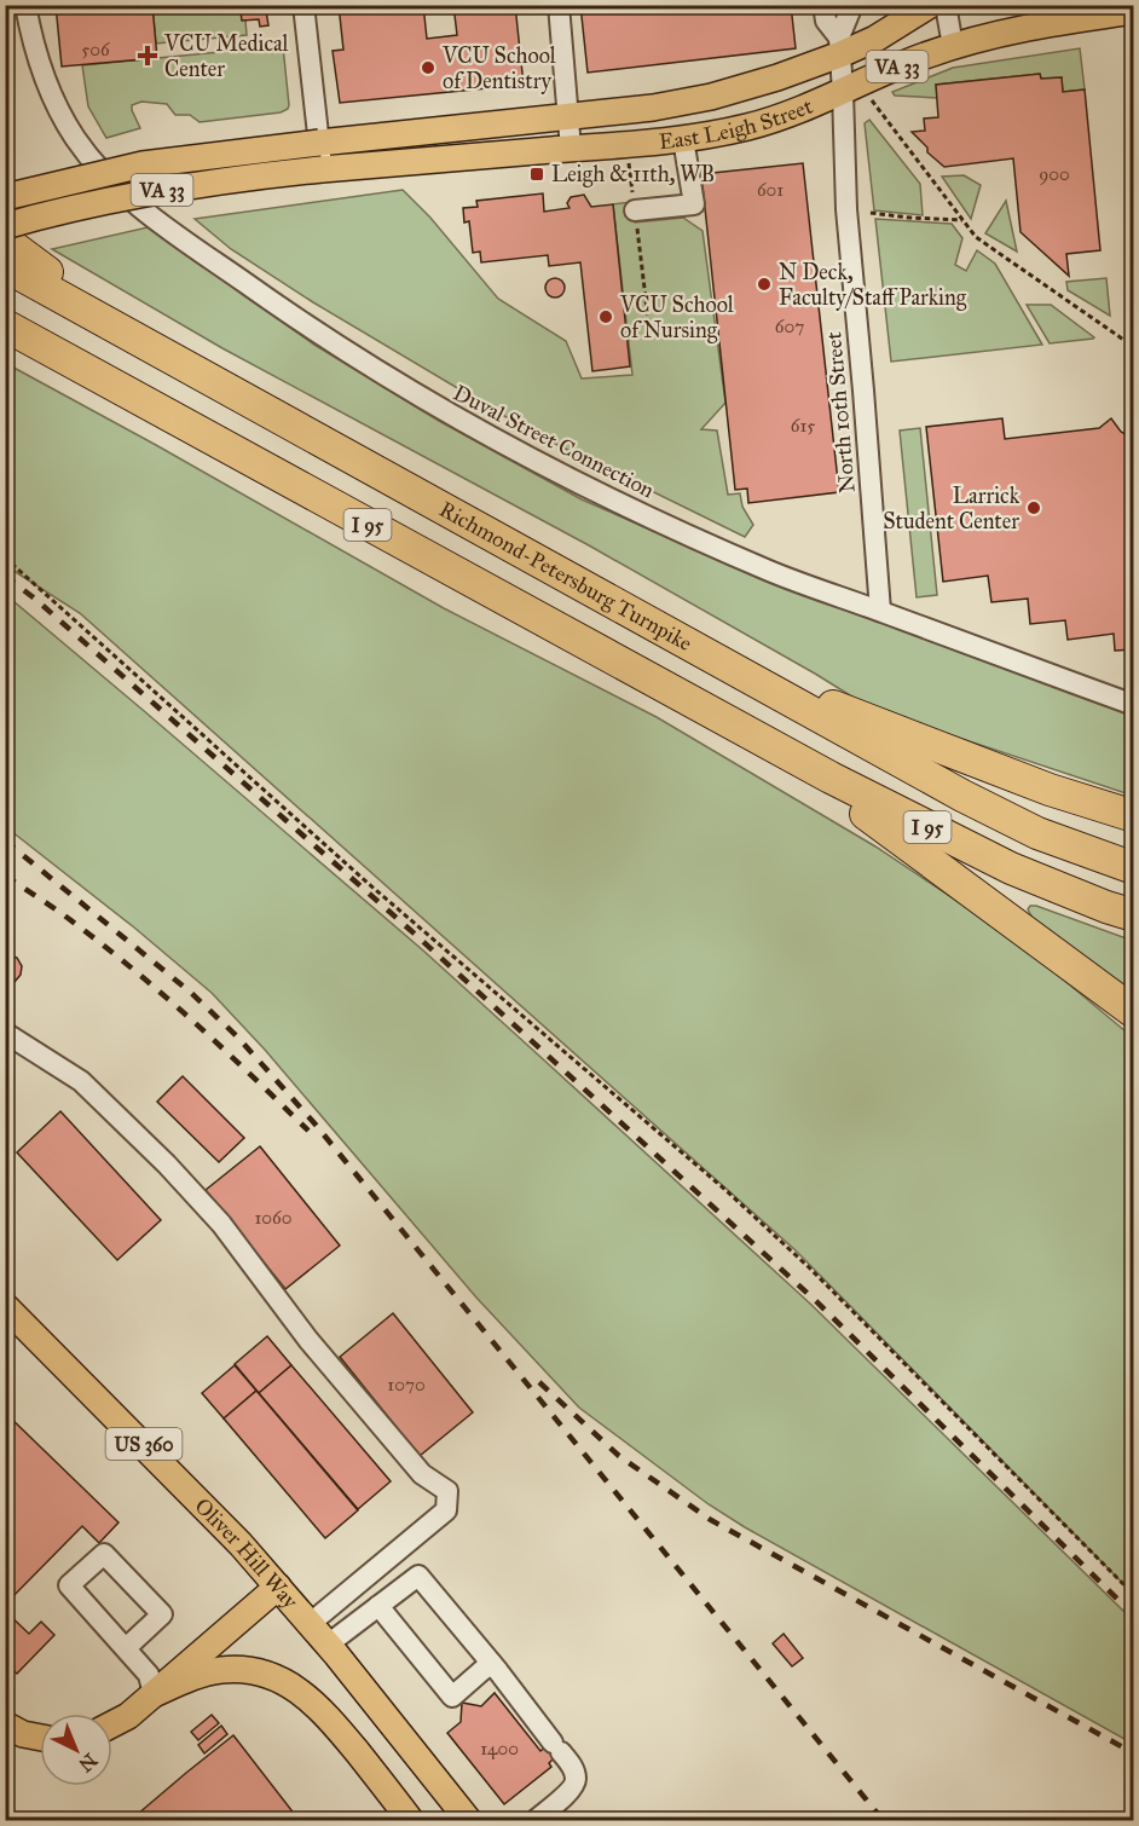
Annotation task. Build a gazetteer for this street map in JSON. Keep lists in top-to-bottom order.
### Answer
{
  "streets": {
    "highway": ["I 95", "Richmond-Petersburg Turnpike"],
    "main road": [
      "VA 33",
      "East Leigh Street",
      "US 360",
      "Oliver Hill Way"
    ],
    "street": ["North 10th Street", "Duval Street Connection"]
  },
  "crossings": [
    ["VA 33", "East Leigh Street"],
    ["East Leigh Street", "North 10th Street"],
    ["North 10th Street", "Duval Street Connection"]
  ],
  "places": {
    "health": ["VCU Medical Center"],
    "other": [
      "VCU School of Dentistry",
      "N Deck, Faculty/Staff Parking",
      "VCU School of Nursing",
      "Larrick Student Center"
    ],
    "transit": ["Leigh & 11th, WB"]
  },
  "house_numbers": [
    "506",
    "900",
    "601",
    "607",
    "615",
    "1060",
    "1070",
    "1400"
  ],
  "north": "bottom right"
}
